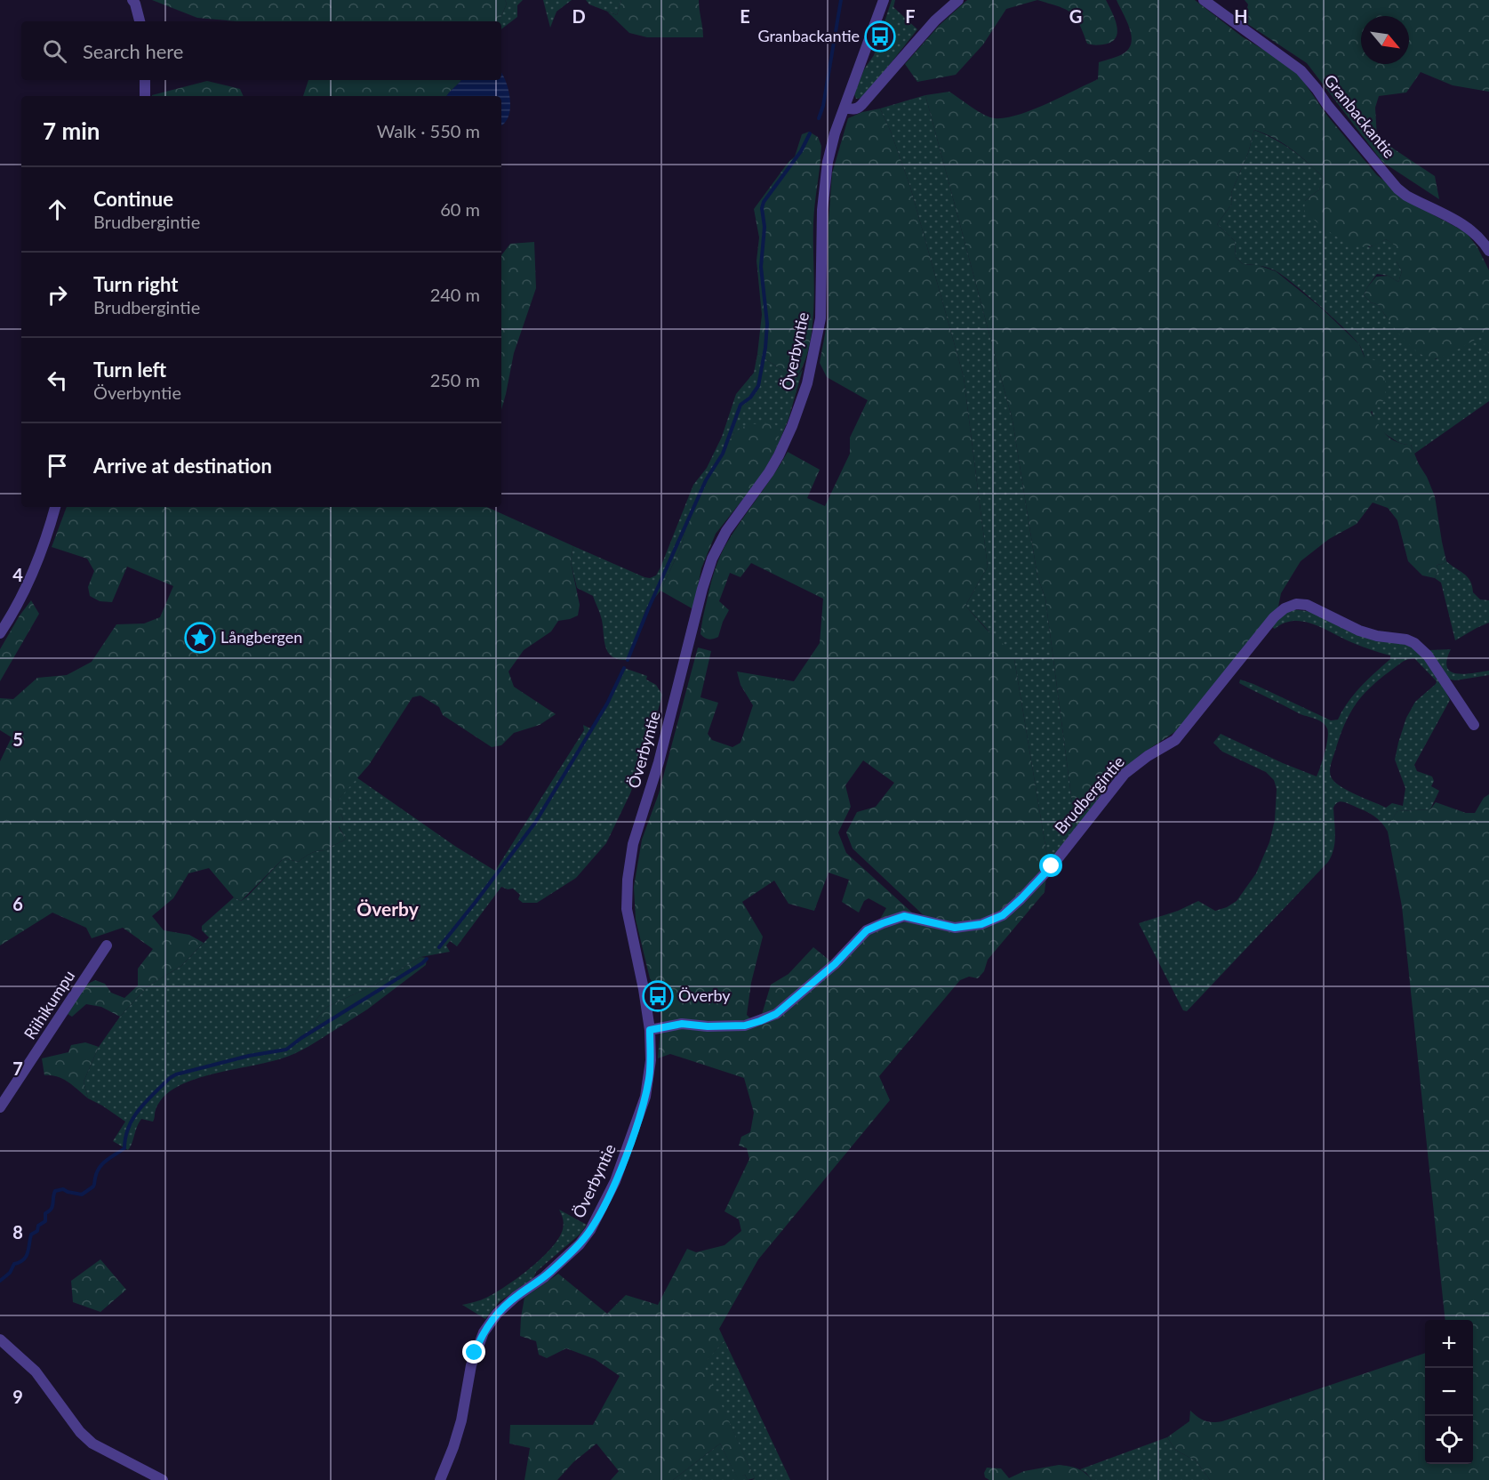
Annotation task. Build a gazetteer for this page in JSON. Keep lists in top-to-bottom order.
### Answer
{
  "streets": {
    "street": [
      "Granbackantie",
      "Överbyntie",
      "Brudbergintie",
      "Riihikumpu"
    ]
  },
  "crossings": [
    ["Överbyntie", "Brudbergintie"]
  ],
  "districts": ["Överby"],
  "places": {
    "bus stop": ["Granbackantie", "Överby"],
    "place": ["Långbergen"]
  },
  "north": "bottom right",
  "page": {
    "search": "Search here",
    "heading": ["7 min", "Walk · 550 m"],
    "list": [
      ["Continue", "Brudbergintie", "60 m"],
      ["Turn right", "Brudbergintie", "240 m"],
      ["Turn left", "Överbyntie", "250 m"],
      "Arrive at destination"
    ],
    "map_buttons": ["+", "−"]
  },
  "grid": {
    "columns": [
      "D",
      "E",
      "F",
      "G",
      "H"
    ],
    "rows": [
      "4",
      "5",
      "6",
      "7",
      "8",
      "9"
    ]
  }
}
